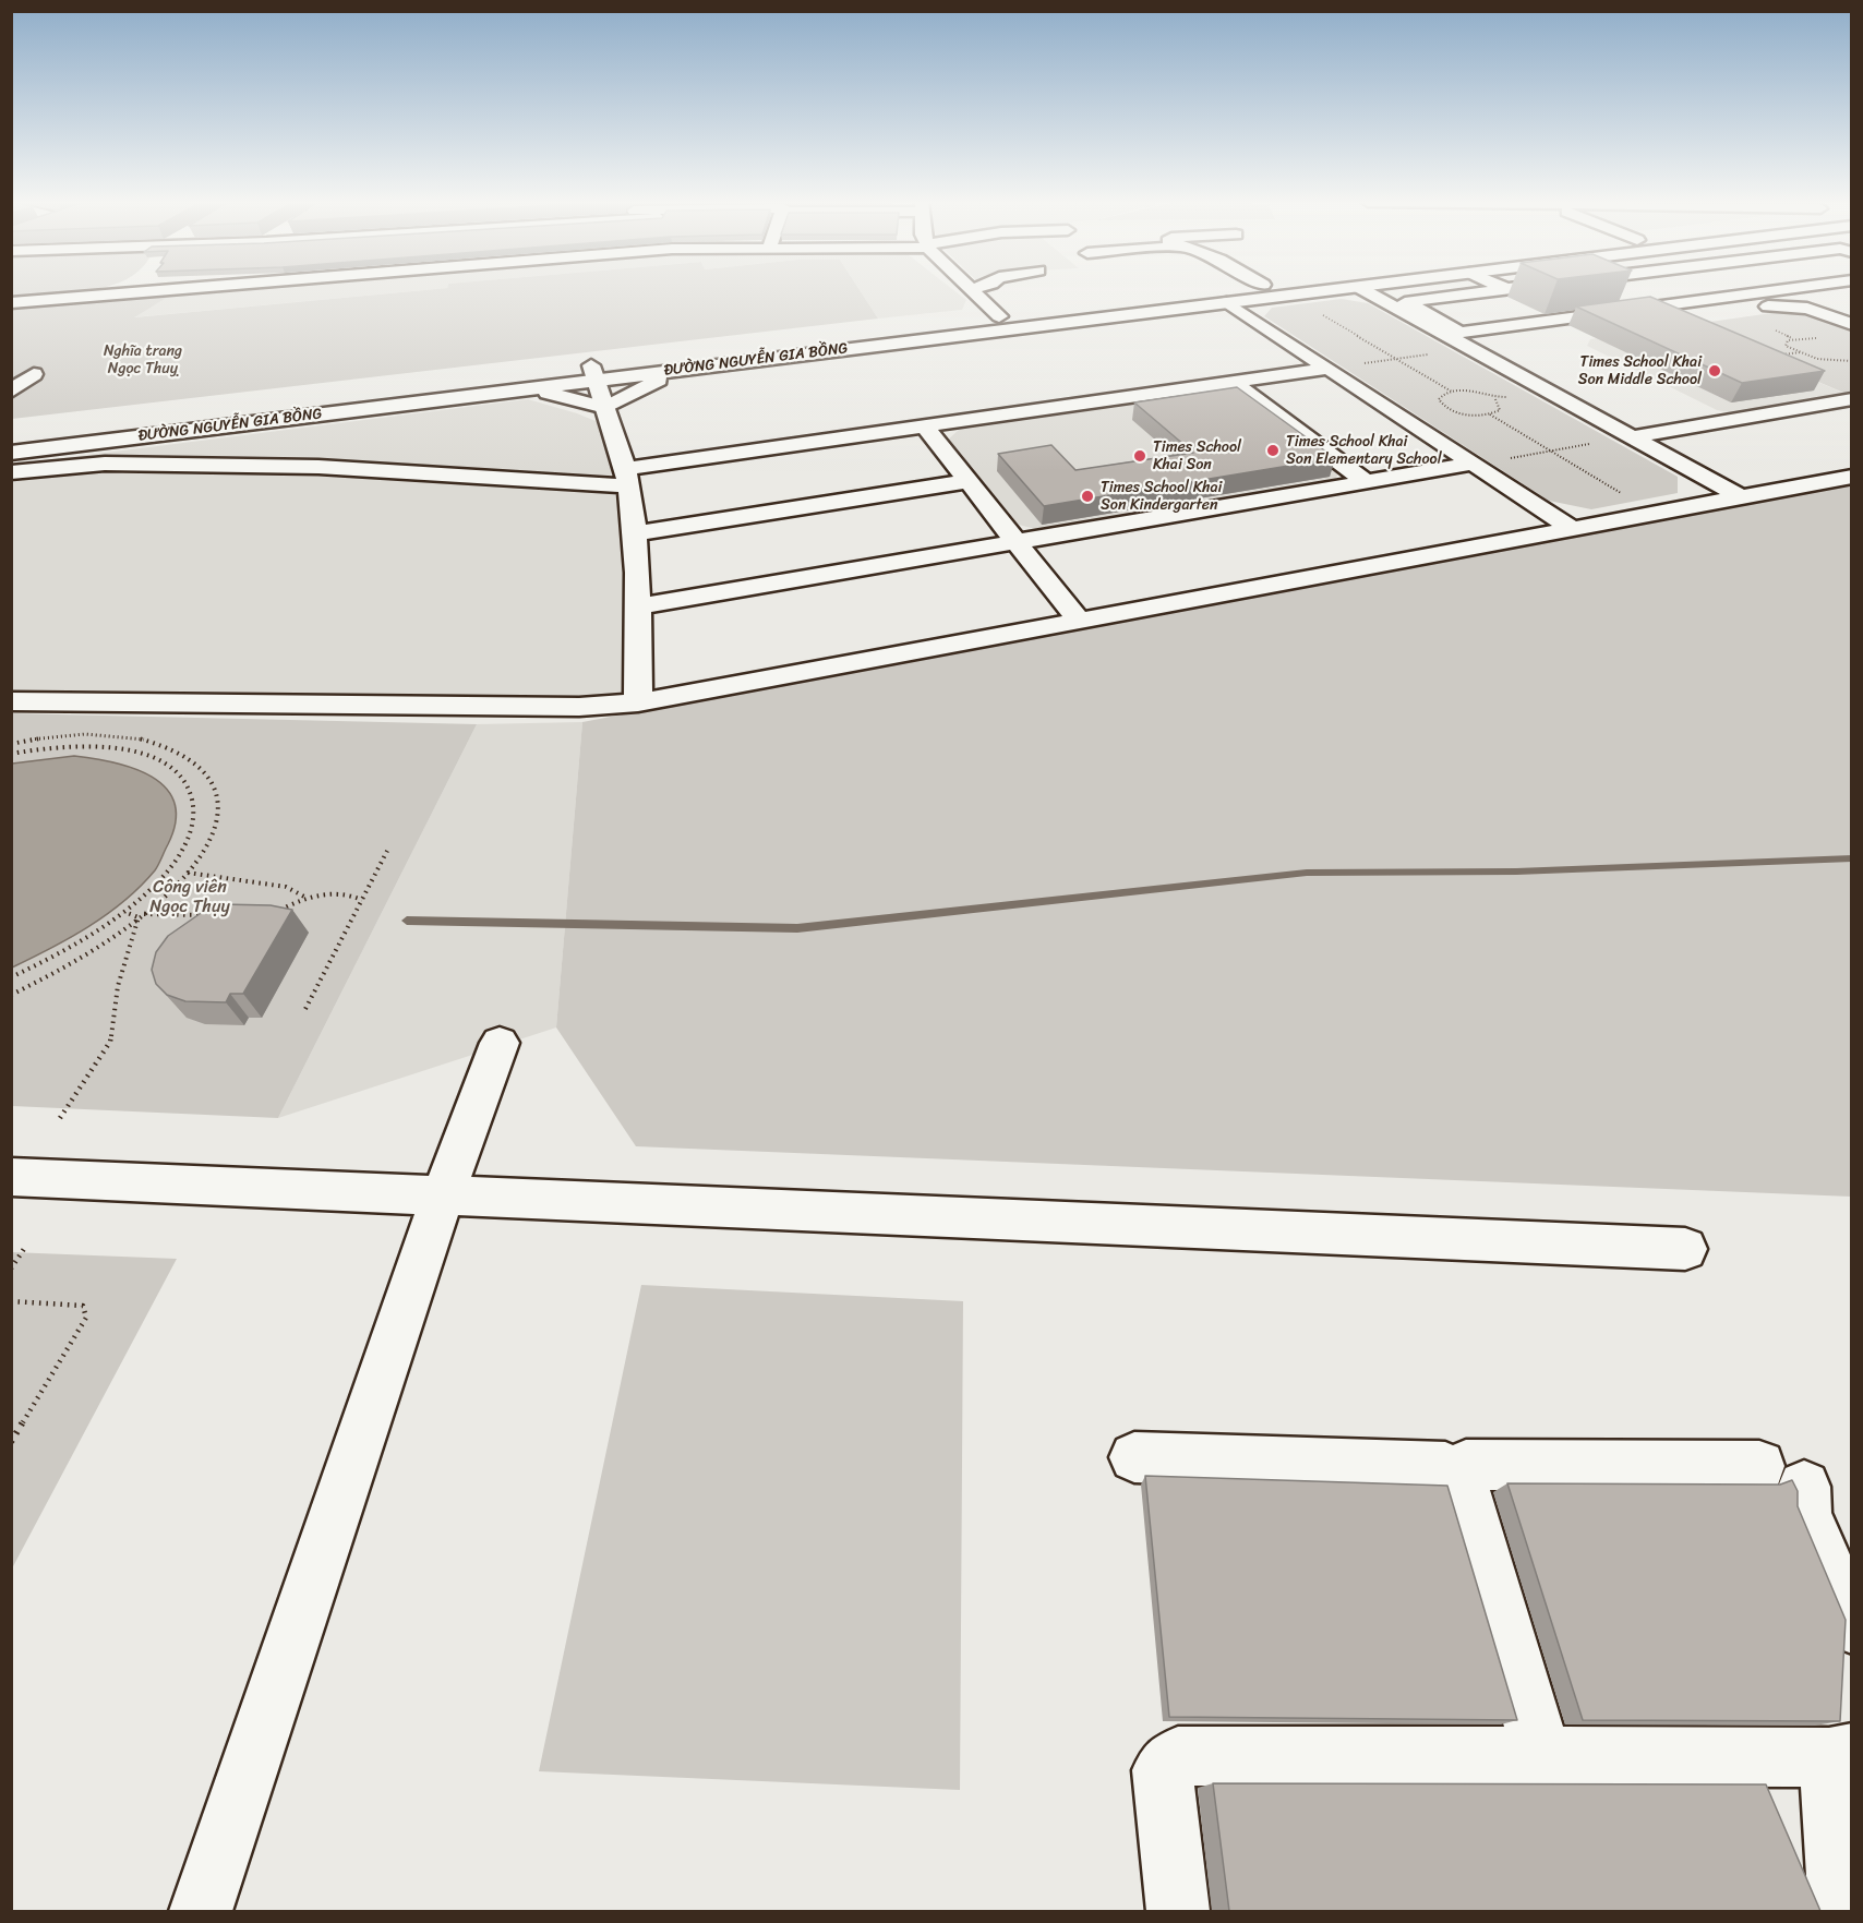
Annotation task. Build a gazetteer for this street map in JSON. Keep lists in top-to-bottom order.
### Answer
{
  "streets": {
    "street": ["ĐƯỜNG NGUYỄN GIA BỒNG"]
  },
  "parks": ["Nghĩa trang Ngọc Thuỵ", "Công viên Ngọc Thụy"],
  "places": [
    "Times School Khai Son Middle School",
    "Times School Khai Son Elementary School",
    "Times School Khai Son",
    "Times School Khai Son Kindergarten"
  ]
}
